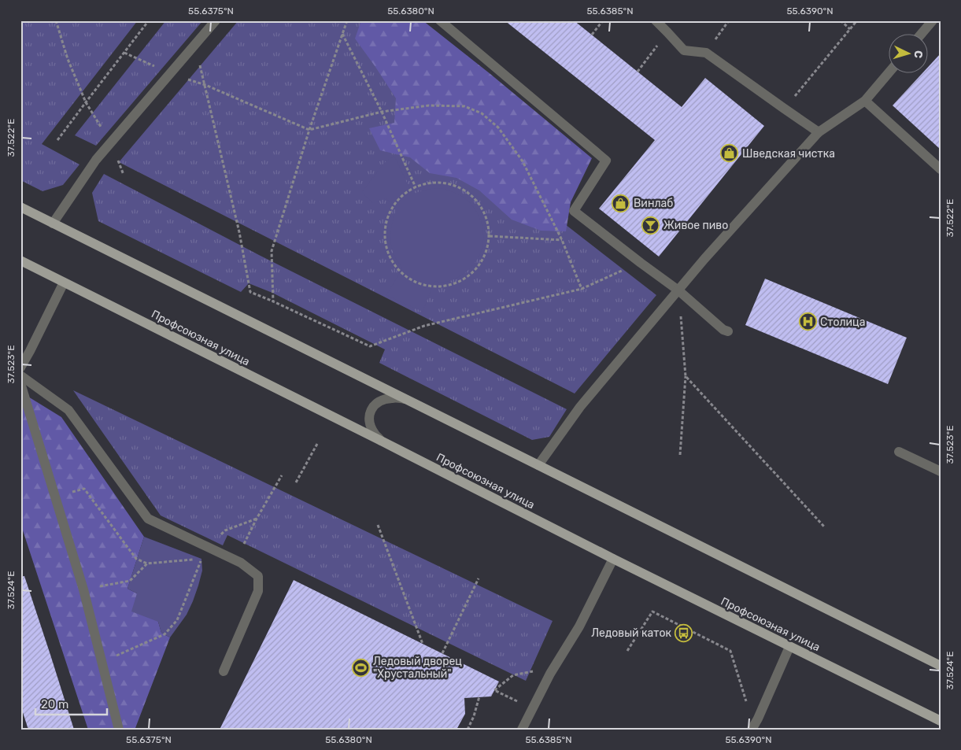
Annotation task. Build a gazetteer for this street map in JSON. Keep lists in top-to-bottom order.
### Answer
{
  "streets": {
    "main road": ["Профсоюзная улица"]
  },
  "places": {
    "shop": ["Шведская чистка", "Винлаб"],
    "bar": ["Живое пиво"],
    "hospital": ["Столица"],
    "bus stop": ["Ледовый каток"],
    "sports": ["Ледовый дворец \"Хрустальный\""]
  },
  "scale_bar": "20 m",
  "north": "right",
  "coordinates": [
    "55.6375°N",
    "55.6380°N",
    "55.6385°N",
    "55.6390°N",
    "37.522°E",
    "37.523°E",
    "37.524°E"
  ]
}
